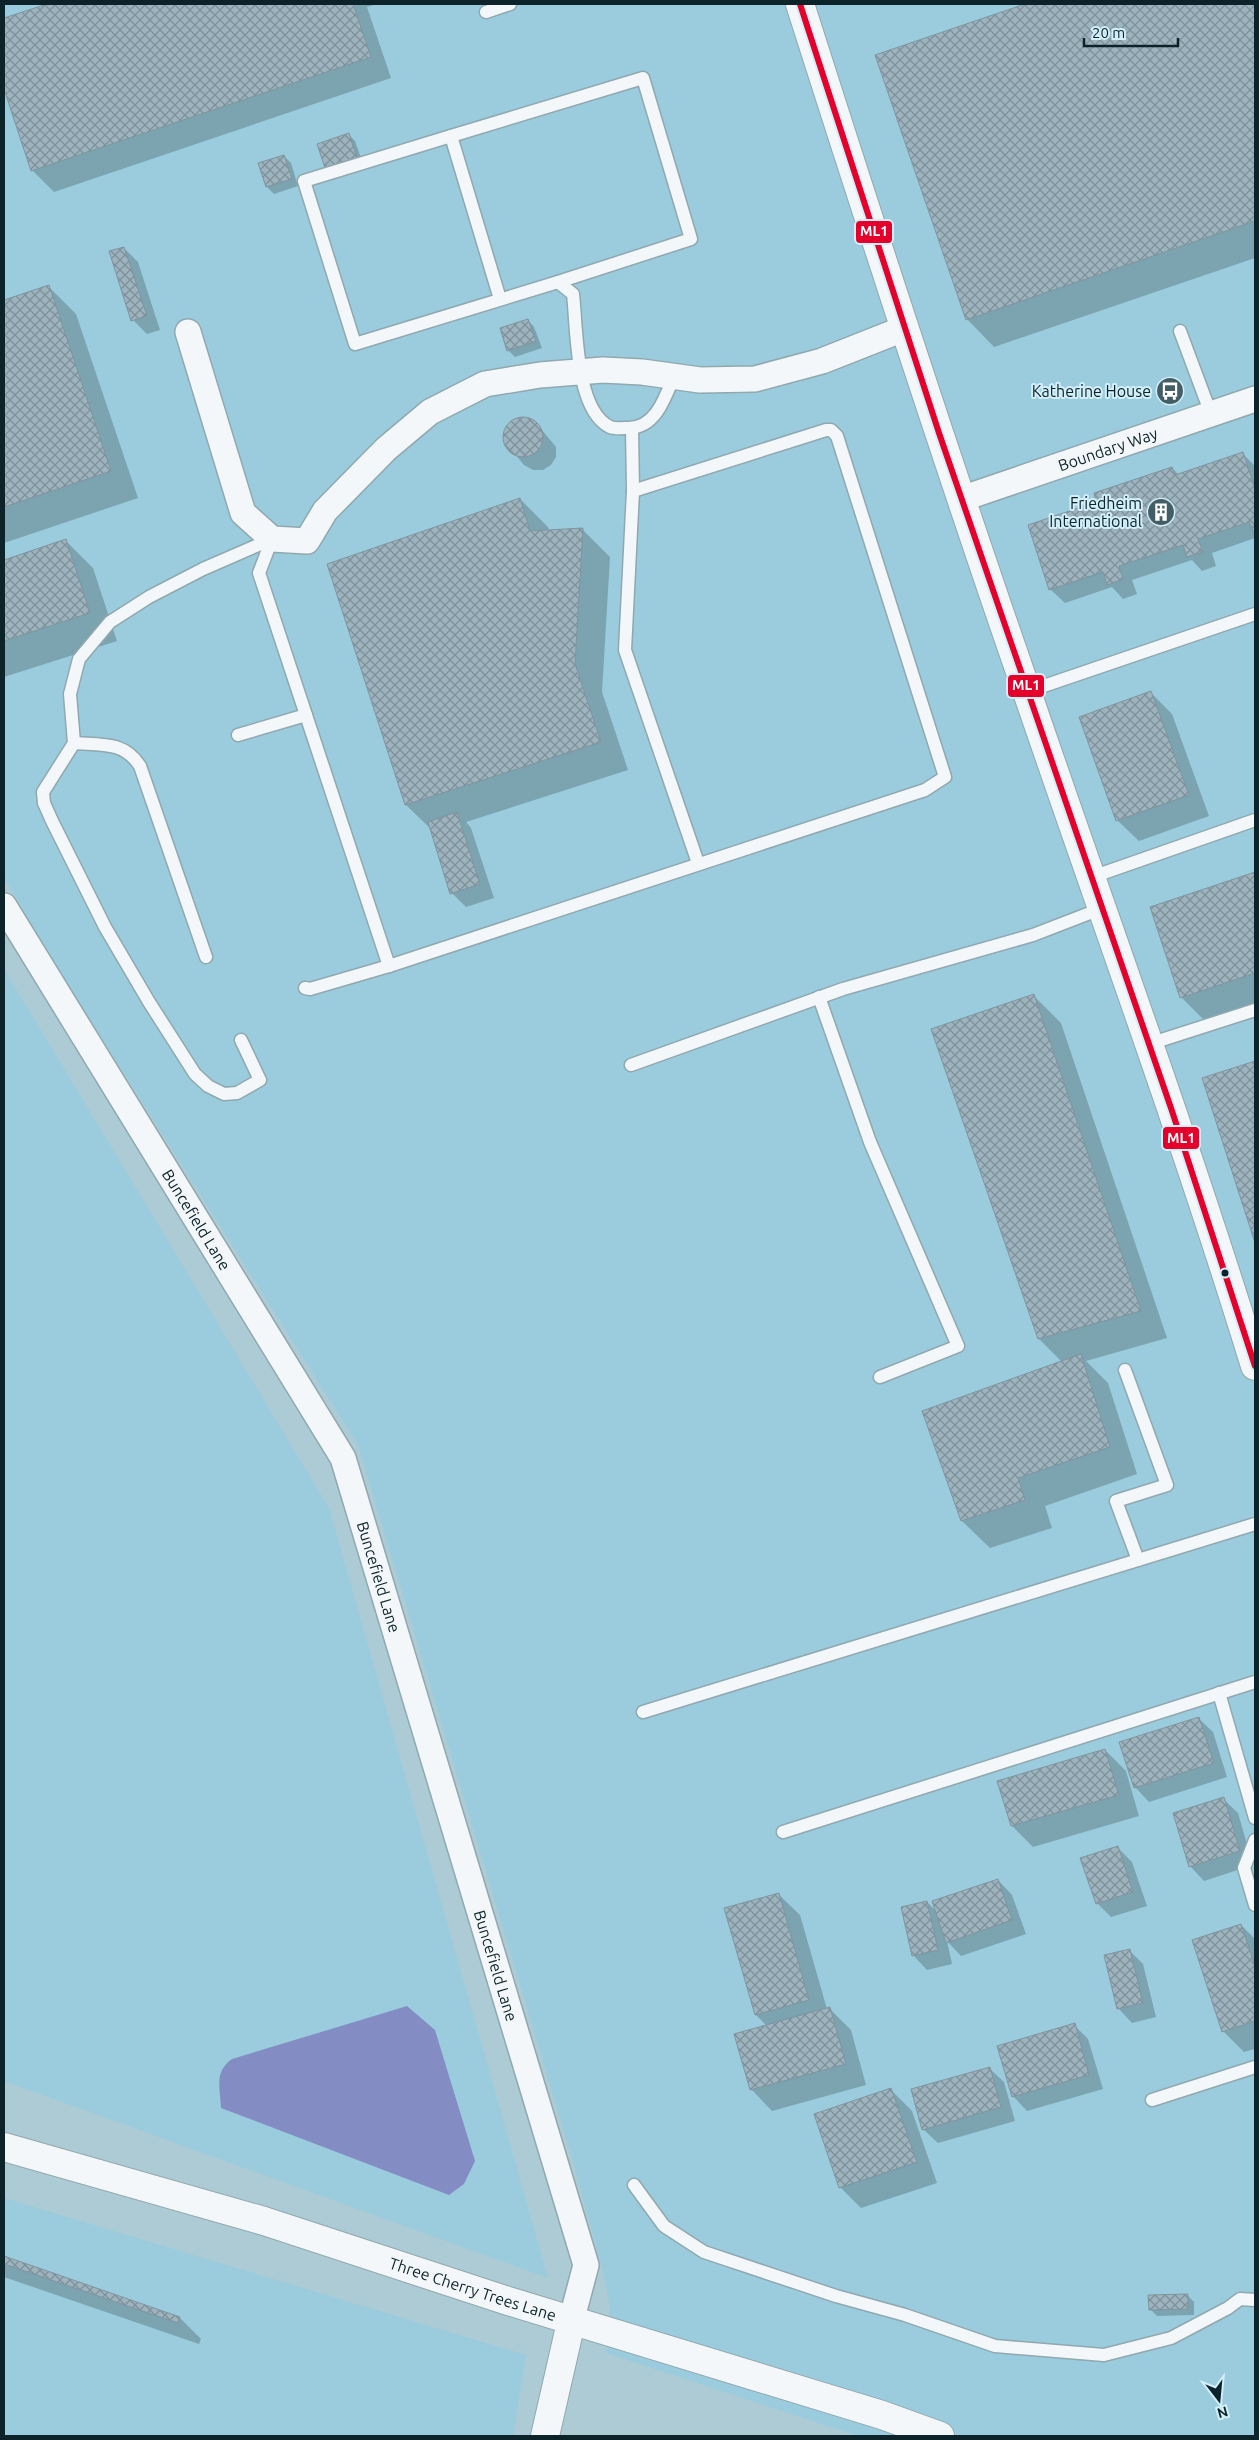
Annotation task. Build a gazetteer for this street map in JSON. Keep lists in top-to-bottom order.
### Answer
{
  "streets": {
    "street": ["Boundary Way", "Buncefield Lane", "Three Cherry Trees Lane"]
  },
  "crossings": [
    ["Buncefield Lane", "Three Cherry Trees Lane"]
  ],
  "places": {
    "bus stop": ["Katherine House"],
    "building": ["Friedheim International"]
  },
  "lines": ["transit line ML1"],
  "scale_bar": "20 m",
  "north": "bottom"
}
